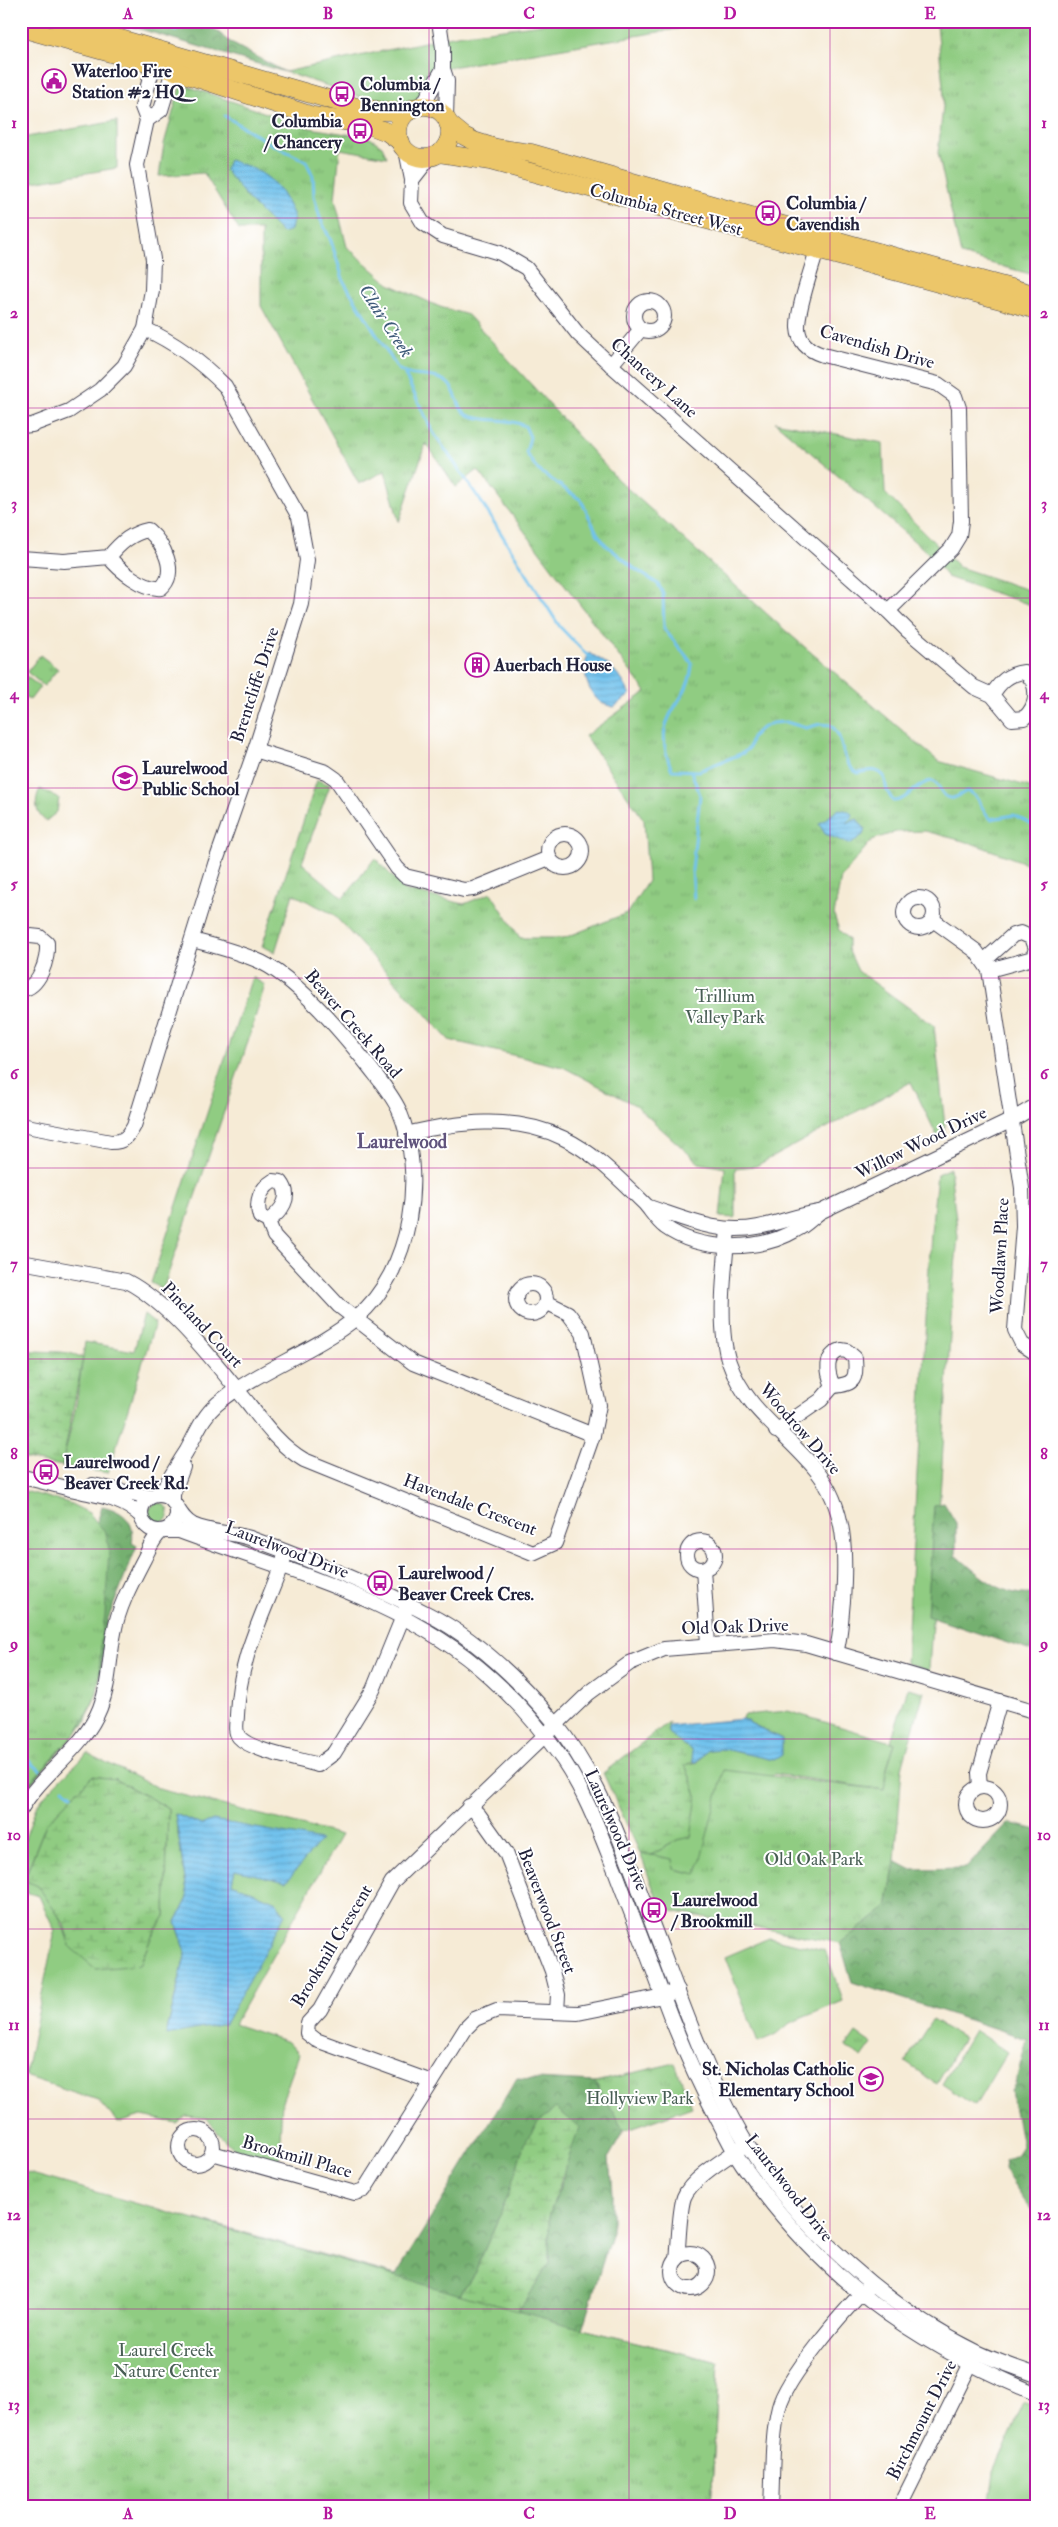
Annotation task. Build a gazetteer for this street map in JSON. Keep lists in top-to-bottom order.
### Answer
{
  "streets": {
    "main road": ["Columbia Street West"],
    "street": [
      "Cavendish Drive",
      "Chancery Lane",
      "Brentcliffe Drive",
      "Beaver Creek Road",
      "Willow Wood Drive",
      "Woodlawn Place",
      "Pineland Court",
      "Woodrow Drive",
      "Havendale Crescent",
      "Laurelwood Drive",
      "Old Oak Drive",
      "Beaverwood Street",
      "Brookmill Crescent",
      "Brookmill Place",
      "Birchmount Drive"
    ]
  },
  "crossings": [
    ["Columbia Street West", "Cavendish Drive"],
    ["Columbia Street West", "Chancery Lane"],
    ["Cavendish Drive", "Chancery Lane"],
    ["Brentcliffe Drive", "Beaver Creek Road"],
    ["Beaver Creek Road", "Willow Wood Drive"],
    ["Beaver Creek Road", "Pineland Court"],
    ["Beaver Creek Road", "Havendale Crescent"],
    ["Beaver Creek Road", "Laurelwood Drive"],
    ["Willow Wood Drive", "Woodlawn Place"],
    ["Willow Wood Drive", "Woodrow Drive"],
    ["Pineland Court", "Havendale Crescent"],
    ["Woodrow Drive", "Old Oak Drive"],
    ["Laurelwood Drive", "Old Oak Drive"],
    ["Laurelwood Drive", "Brookmill Crescent"],
    ["Laurelwood Drive", "Birchmount Drive"],
    ["Old Oak Drive", "Brookmill Crescent"],
    ["Beaverwood Street", "Brookmill Crescent"],
    ["Brookmill Crescent", "Brookmill Place"]
  ],
  "districts": ["Laurelwood"],
  "water": ["Clair Creek"],
  "parks": [
    "Trillium Valley Park",
    "Old Oak Park",
    "Hollyview Park",
    "Laurel Creek Nature Center"
  ],
  "places": {
    "public building": ["Waterloo Fire Station #2 HQ"],
    "bus stop": [
      "Columbia / Bennington",
      "Columbia / Chancery",
      "Columbia / Cavendish",
      "Laurelwood / Beaver Creek Rd.",
      "Laurelwood / Beaver Creek Cres.",
      "Laurelwood / Brookmill"
    ],
    "building": ["Auerbach House"],
    "school or university": ["Laurelwood Public School", "St. Nicholas Catholic Elementary School"]
  },
  "grid": {
    "columns": [
      "A",
      "B",
      "C",
      "D",
      "E"
    ],
    "rows": [
      "1",
      "2",
      "3",
      "4",
      "5",
      "6",
      "7",
      "8",
      "9",
      "10",
      "11",
      "12",
      "13"
    ]
  }
}
